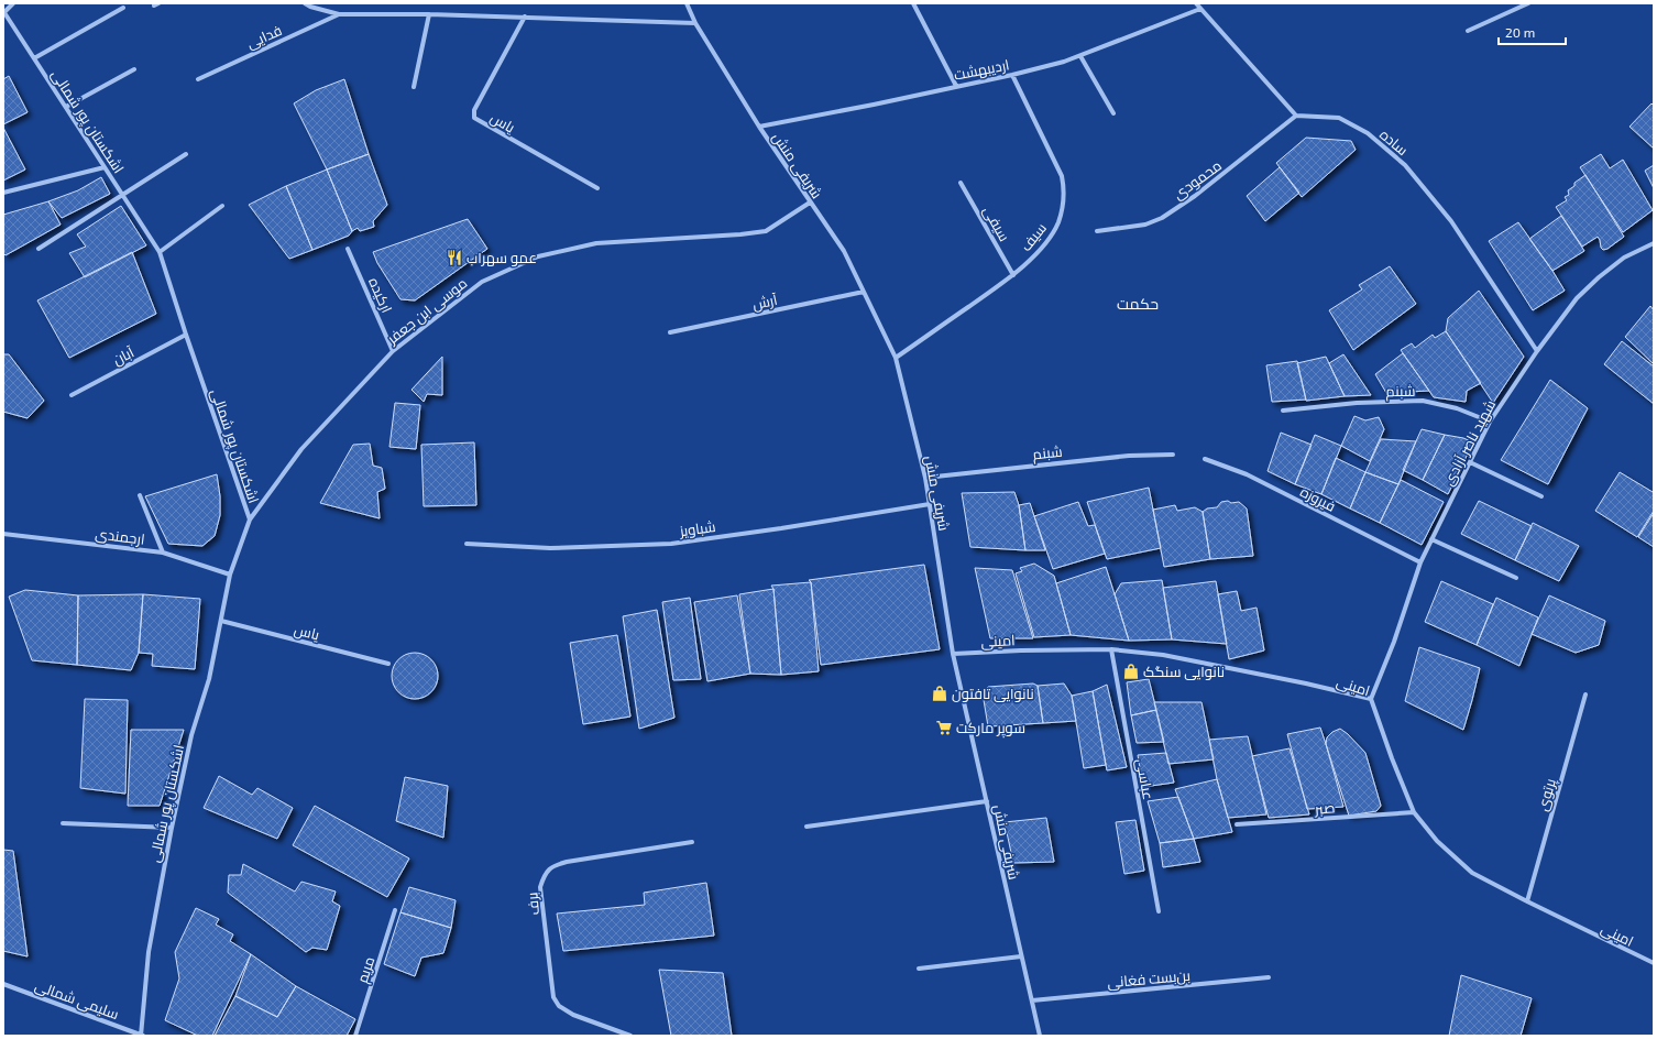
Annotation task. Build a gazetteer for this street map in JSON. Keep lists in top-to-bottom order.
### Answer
{
  "streets": {
    "street": [
      "فدایی",
      "اردیبهشت",
      "اشکستان پور شمالی",
      "یاس",
      "ساده",
      "شریفی منش",
      "محمودی",
      "سیفی",
      "سیف",
      "ارکیده",
      "آرش",
      "موسی ابن جعفر",
      "آبان",
      "شبنم",
      "شهید ناصر آزادی",
      "فیروزه",
      "شباویز",
      "ارجمندی",
      "امینی",
      "عباسی",
      "پرتوی",
      "صبر",
      "برف",
      "مریم",
      "بن‌بست فغانی",
      "سلیمی شمالی"
    ]
  },
  "crossings": [
    ["اردیبهشت", "شریفی منش"],
    ["اردیبهشت", "سیف"],
    ["اشکستان پور شمالی", "یاس"],
    ["اشکستان پور شمالی", "موسی ابن جعفر"],
    ["اشکستان پور شمالی", "آبان"],
    ["اشکستان پور شمالی", "ارجمندی"],
    ["اشکستان پور شمالی", "سلیمی شمالی"],
    ["ساده", "محمودی"],
    ["ساده", "شهید ناصر آزادی"],
    ["شریفی منش", "سیف"],
    ["شریفی منش", "آرش"],
    ["شریفی منش", "موسی ابن جعفر"],
    ["شریفی منش", "شبنم"],
    ["شریفی منش", "شباویز"],
    ["شریفی منش", "امینی"],
    ["شریفی منش", "بن‌بست فغانی"],
    ["سیفی", "سیف"],
    ["ارکیده", "موسی ابن جعفر"],
    ["شبنم", "شهید ناصر آزادی"],
    ["شهید ناصر آزادی", "فیروزه"],
    ["شهید ناصر آزادی", "امینی"],
    ["امینی", "عباسی"],
    ["امینی", "پرتوی"],
    ["امینی", "صبر"]
  ],
  "districts": ["حکمت"],
  "places": {
    "restaurant": ["عمو سهراب"],
    "shop": ["نانوایی سنگک", "نانوایی تافتون"],
    "supermarket": ["سوپر مارکت"]
  },
  "scale_bar": "20 m"
}
